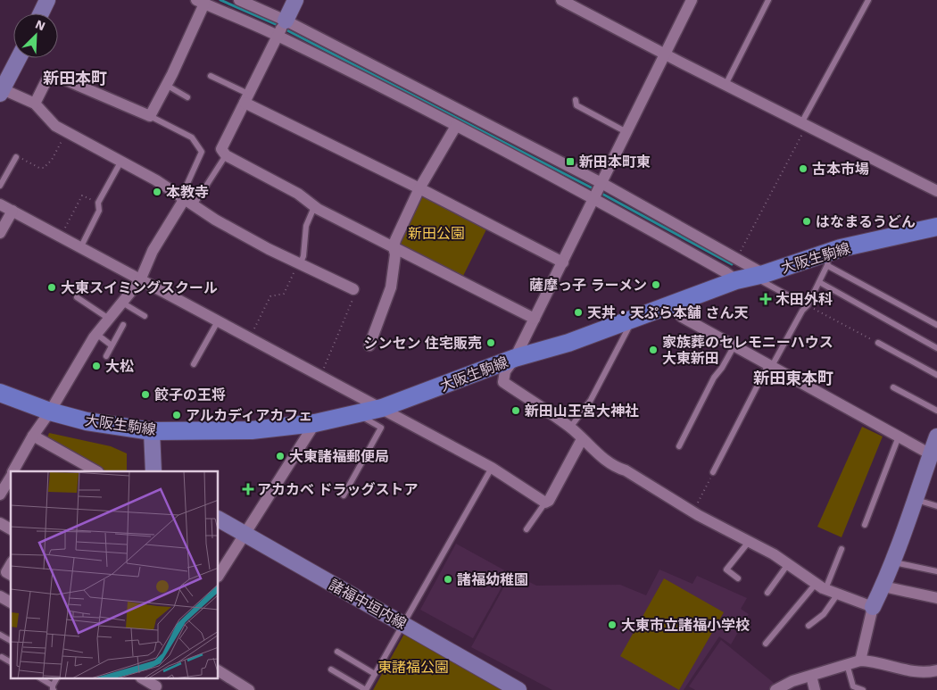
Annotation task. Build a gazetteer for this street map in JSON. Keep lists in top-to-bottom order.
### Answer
{
  "streets": {
    "main road": ["大阪生駒線"],
    "street": ["諸福中垣内線"]
  },
  "districts": ["新田本町", "新田東本町"],
  "parks": ["新田公園", "東諸福公園"],
  "places": {
    "transit": ["新田本町東"],
    "other": [
      "古本市場",
      "本教寺",
      "はなまるうどん",
      "薩摩っ子 ラーメン",
      "大東スイミングスクール",
      "天丼・天ぷら本舗 さん天",
      "シンセン 住宅販売",
      "家族葬のセレモニーハウス 大東新田",
      "大松",
      "餃子の王将",
      "新田山王宮大神社",
      "アルカディアカフェ",
      "大東諸福郵便局",
      "諸福幼稚園",
      "大東市立諸福小学校"
    ],
    "health": ["木田外科", "アカカベ ドラッグストア"]
  },
  "north": "top right"
}
